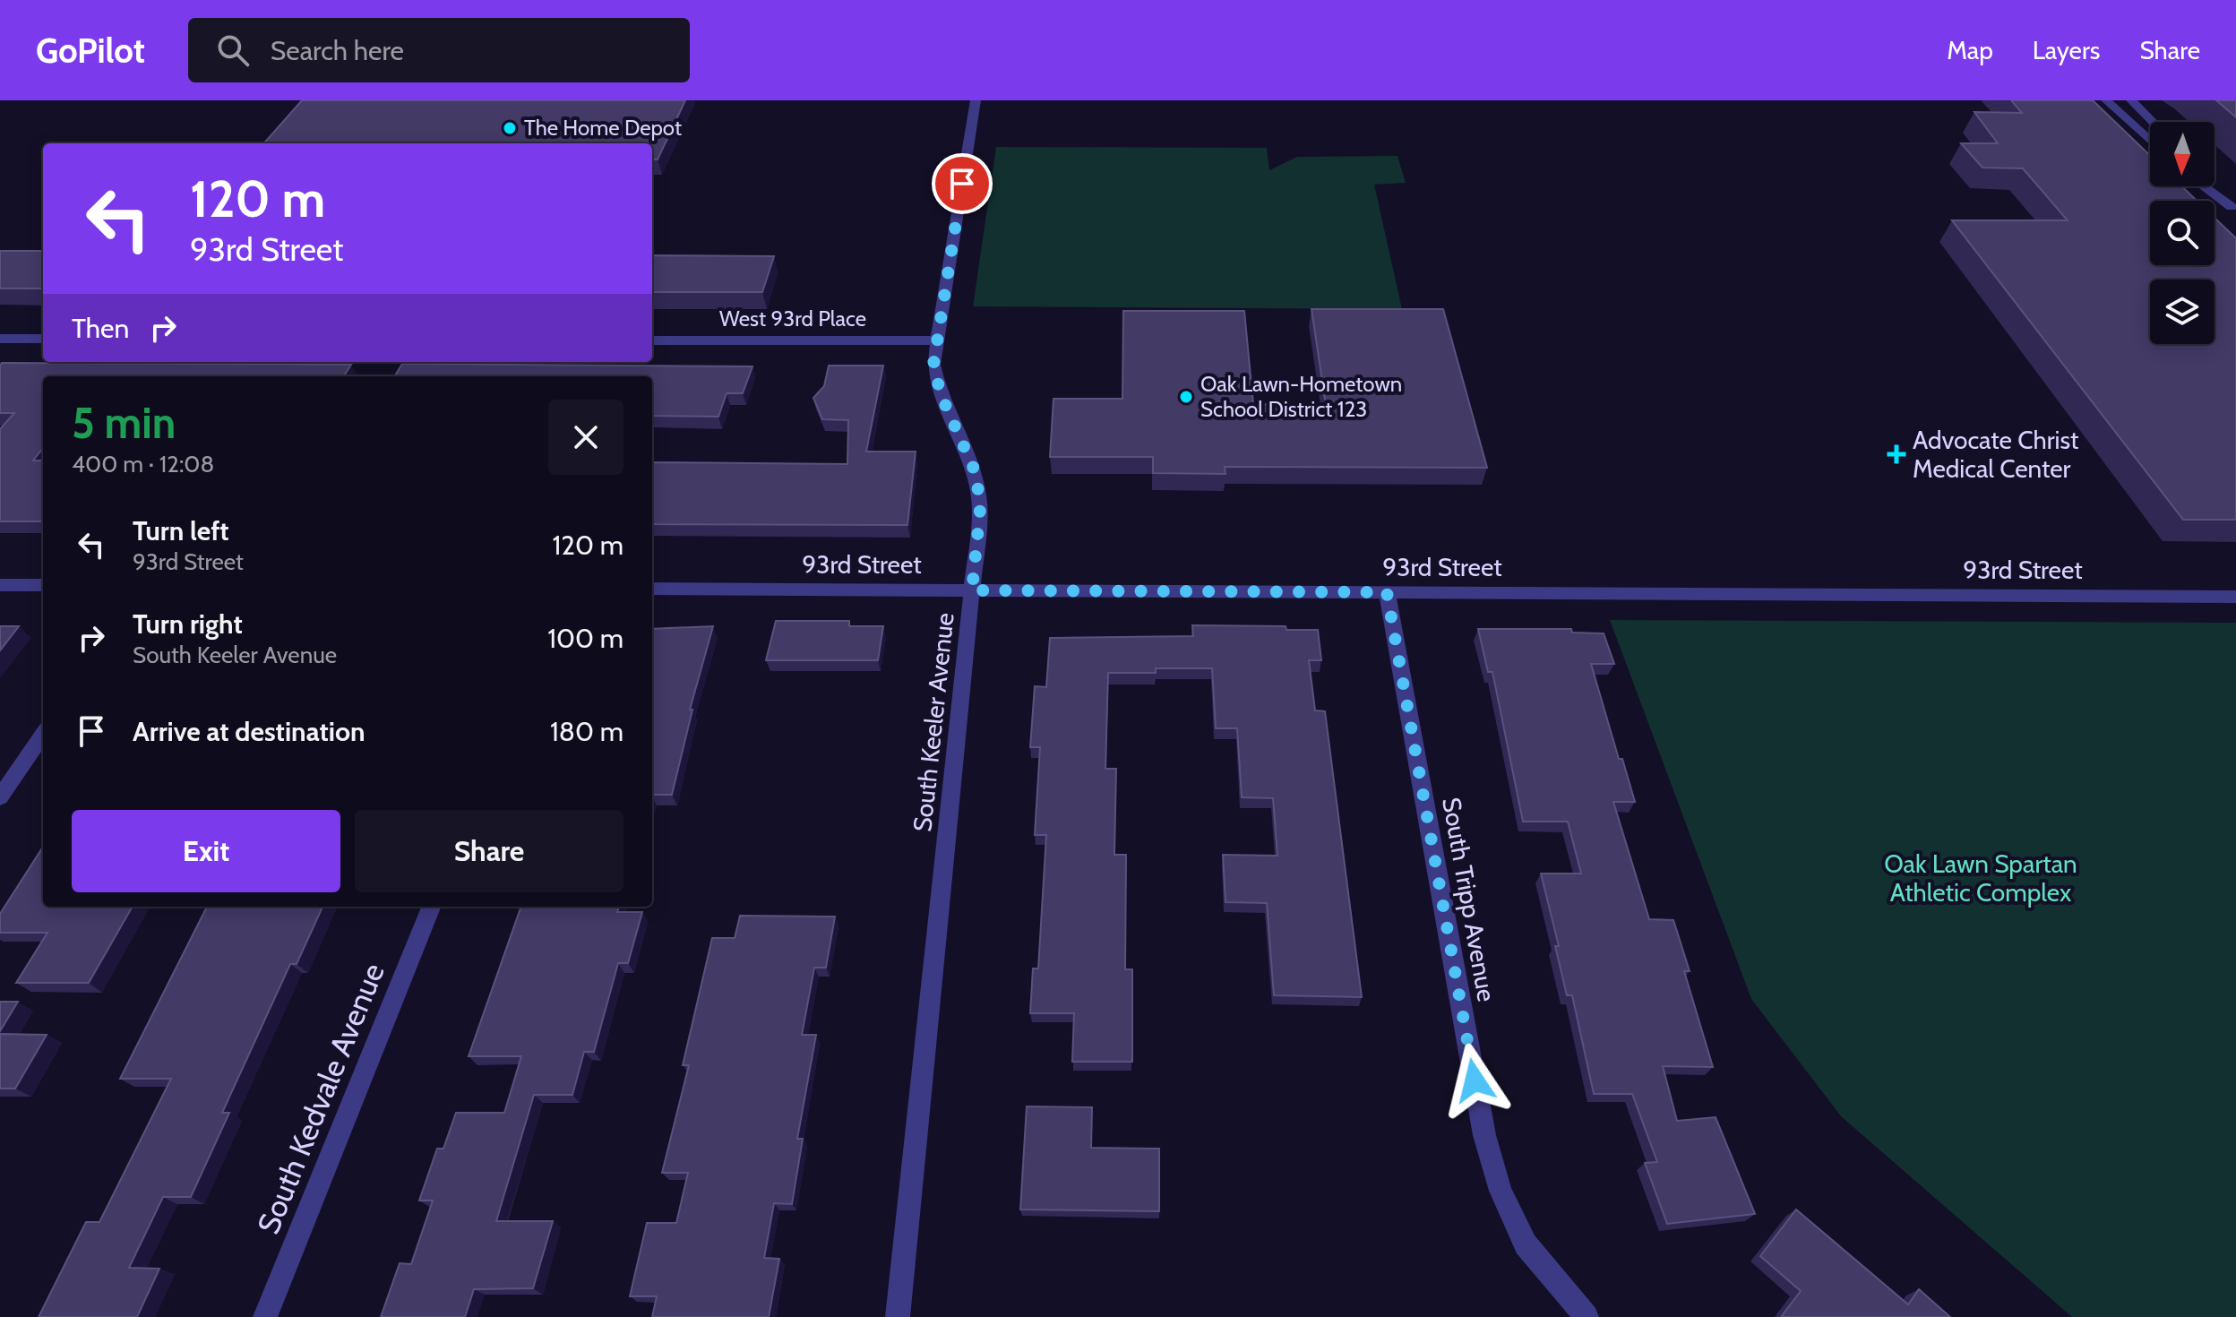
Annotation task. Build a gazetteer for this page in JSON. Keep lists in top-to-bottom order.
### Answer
{
  "streets": {
    "street": [
      "West 93rd Place",
      "93rd Street",
      "South Keeler Avenue",
      "South Tripp Avenue",
      "South Kedvale Avenue"
    ]
  },
  "crossings": [
    ["West 93rd Place", "South Keeler Avenue"],
    ["93rd Street", "South Keeler Avenue"],
    ["93rd Street", "South Tripp Avenue"]
  ],
  "parks": ["Oak Lawn Spartan Athletic Complex"],
  "places": {
    "other": ["The Home Depot", "Oak Lawn-Hometown School District 123"],
    "health": ["Advocate Christ Medical Center"]
  },
  "north": "bottom",
  "page": {
    "header": "GoPilot",
    "search": "Search here",
    "nav": ["Map", "Layers", "Share"],
    "turn": ["120 m", "93rd Street"],
    "then": "Then",
    "heading": ["5 min", "400 m · 12:08"],
    "list": [
      {
        "name": "Turn left",
        "note": "93rd Street",
        "value": "120 m"
      },
      {
        "name": "Turn right",
        "note": "South Keeler Avenue",
        "value": "100 m"
      },
      {
        "name": "Arrive at destination",
        "value": "180 m"
      }
    ],
    "buttons": ["Exit", "Share"]
  }
}
